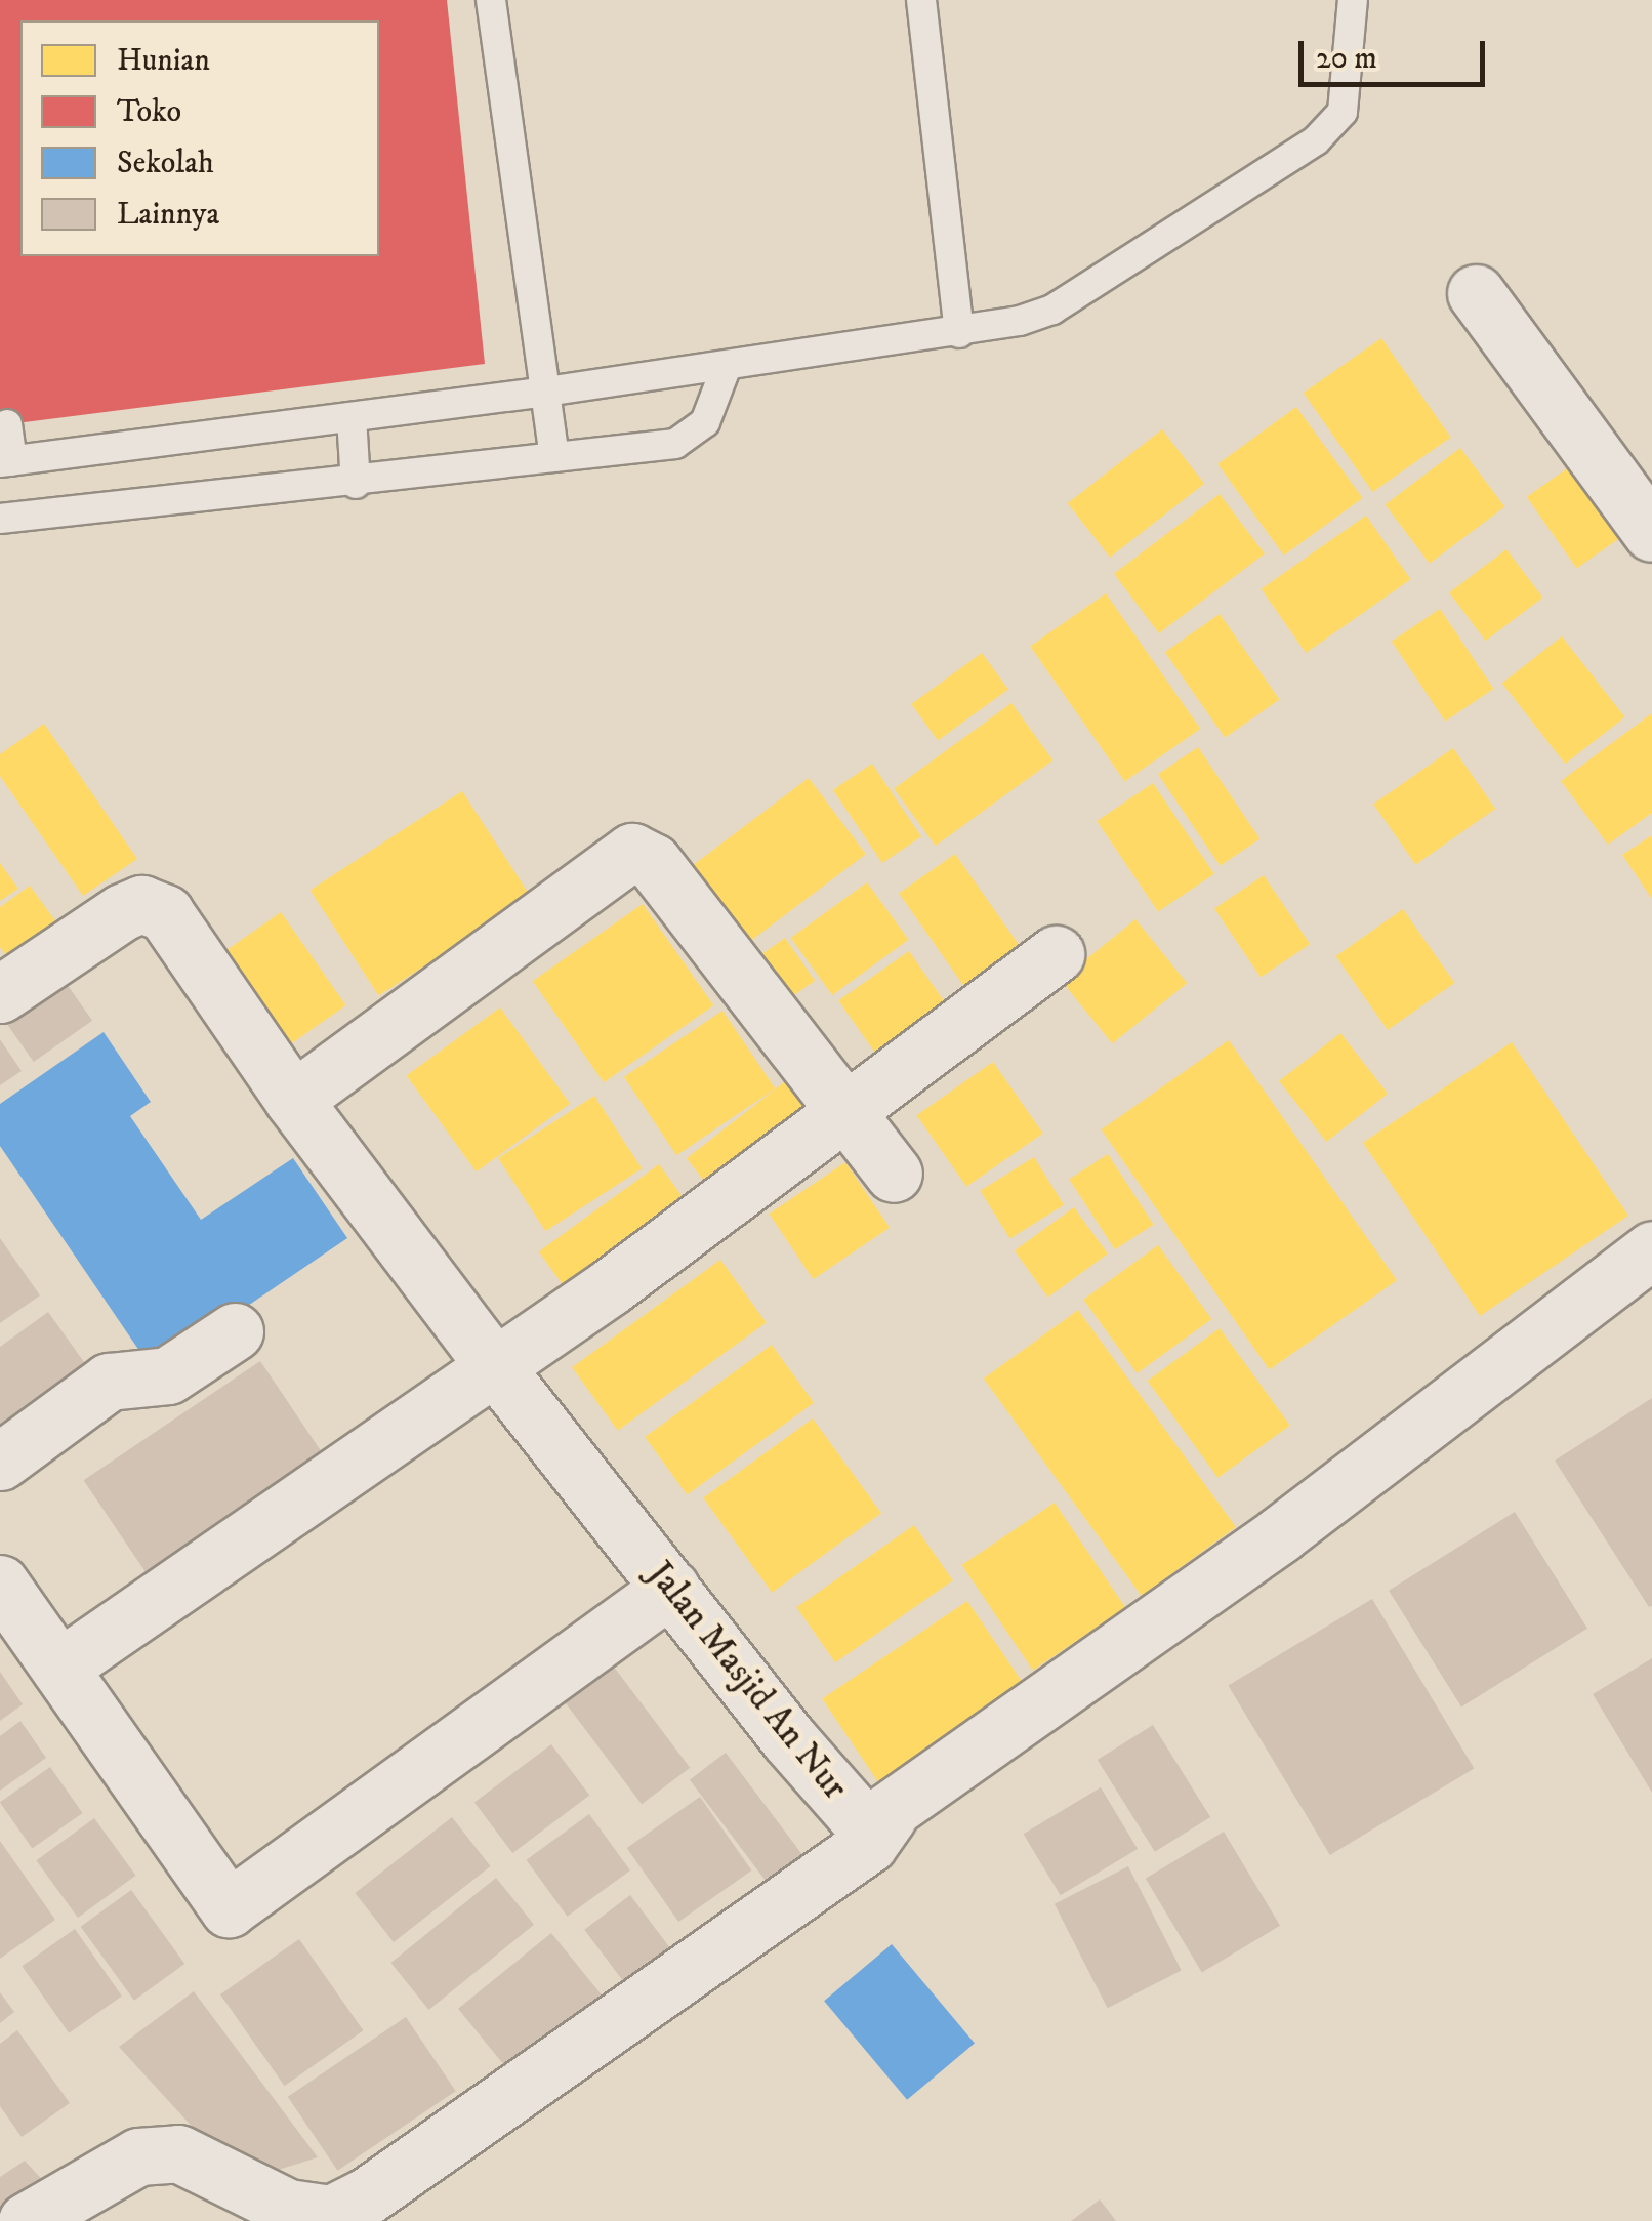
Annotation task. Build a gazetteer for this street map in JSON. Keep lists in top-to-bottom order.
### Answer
{
  "streets": {
    "street": ["Jalan Masjid An Nur"]
  },
  "legend": [
    "Hunian",
    "Toko",
    "Sekolah",
    "Lainnya"
  ],
  "scale_bar": "20 m"
}
